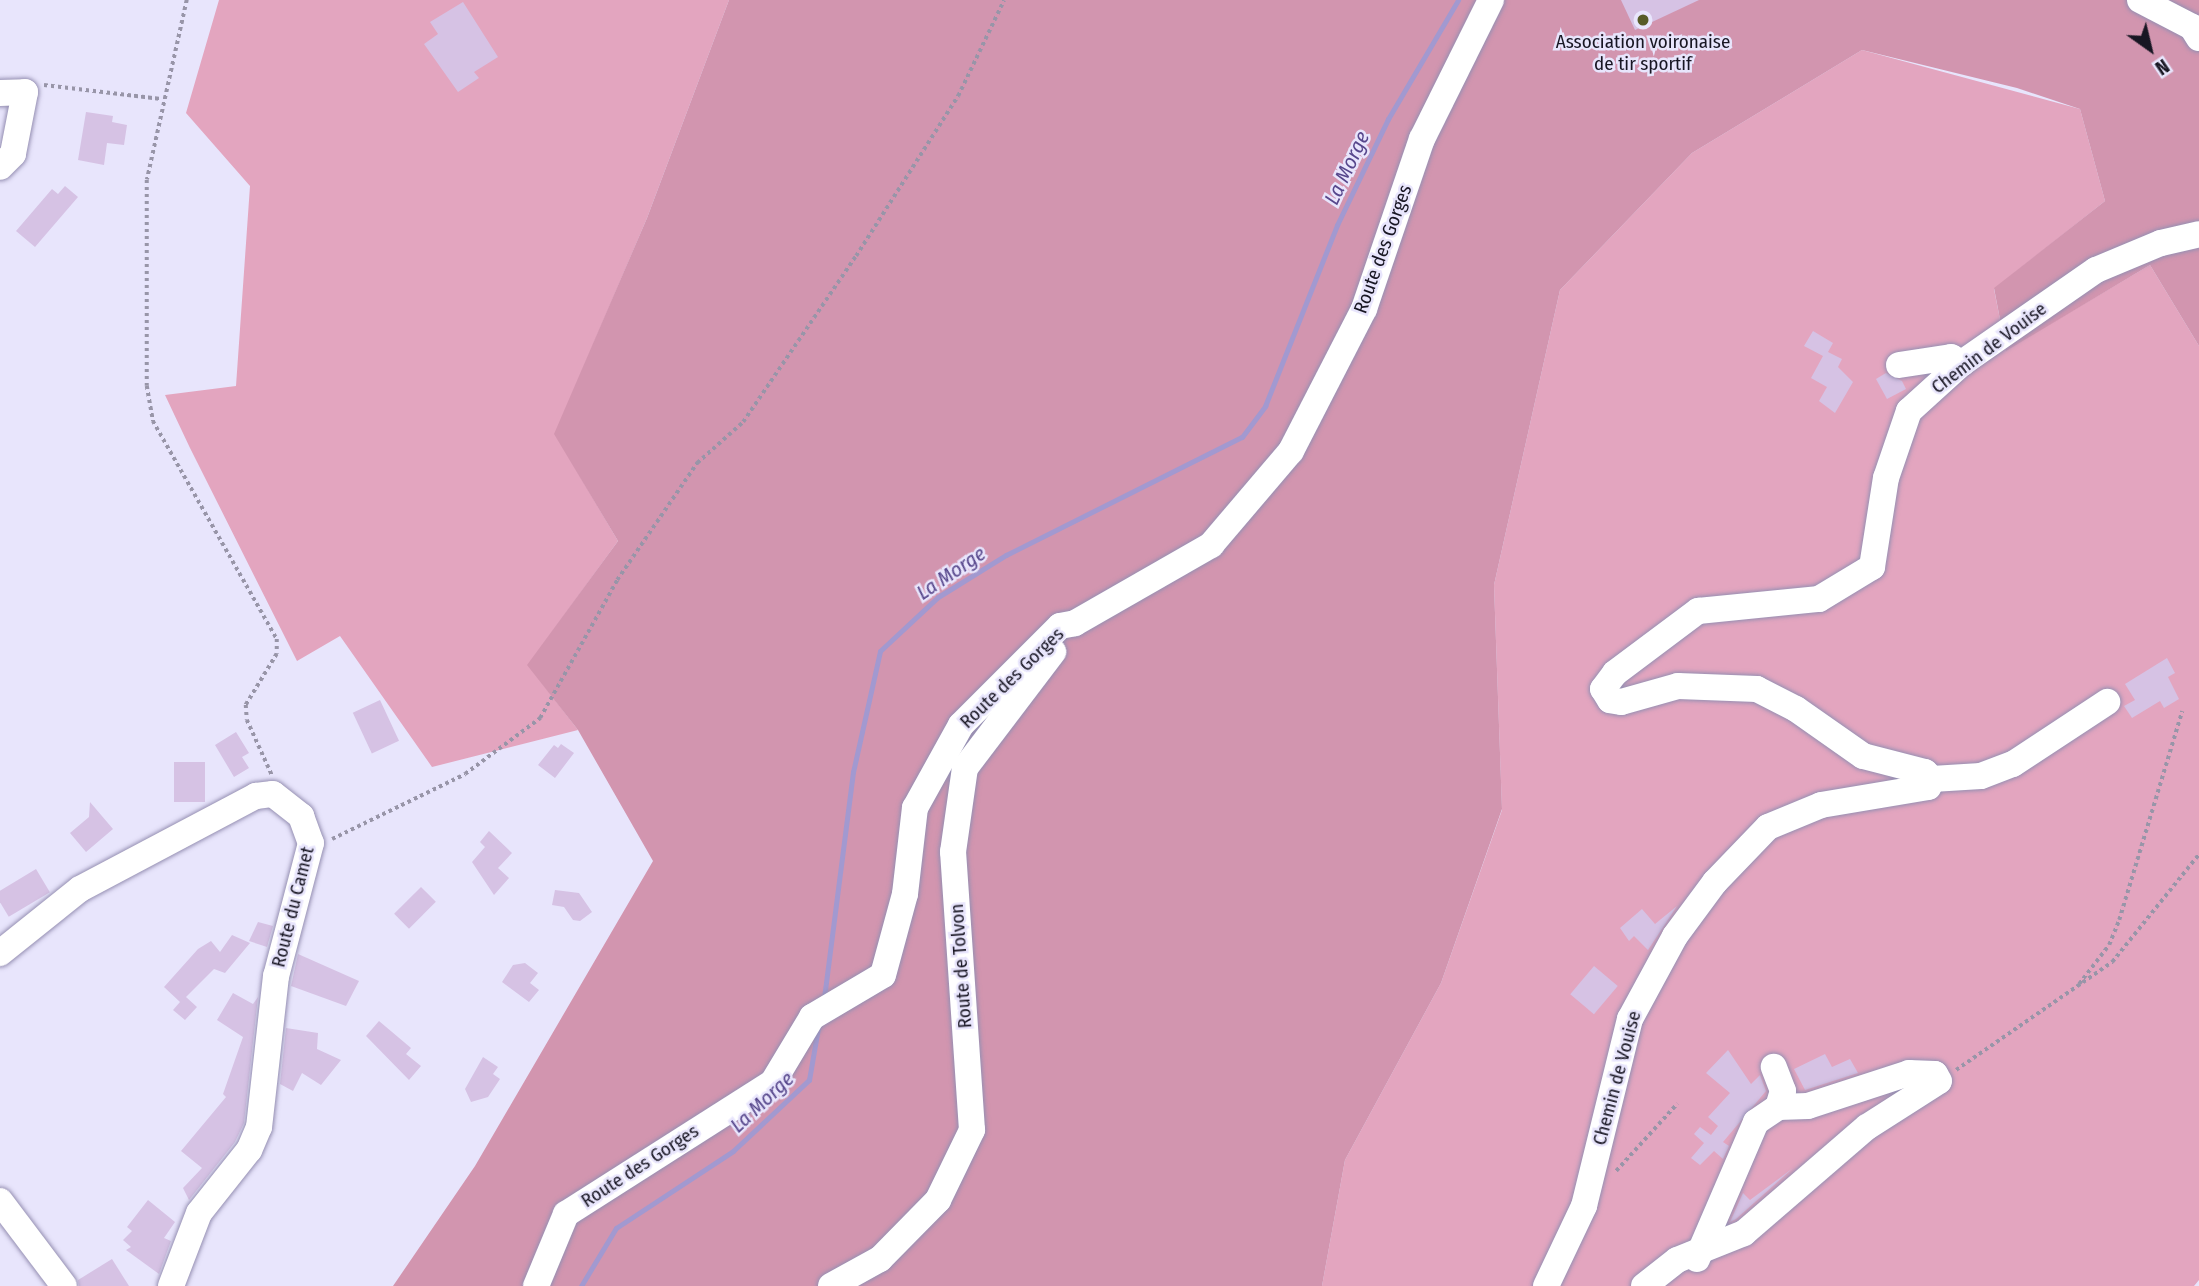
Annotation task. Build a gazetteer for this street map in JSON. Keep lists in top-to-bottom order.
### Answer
{
  "streets": {
    "street": [
      "Route des Gorges",
      "Chemin de Vouise",
      "Route du Camet",
      "Route de Tolvon"
    ]
  },
  "crossings": [
    ["Route des Gorges", "Route de Tolvon"]
  ],
  "water": ["La Morge"],
  "places": ["Association voironaise de tir sportif"],
  "north": "bottom right"
}
